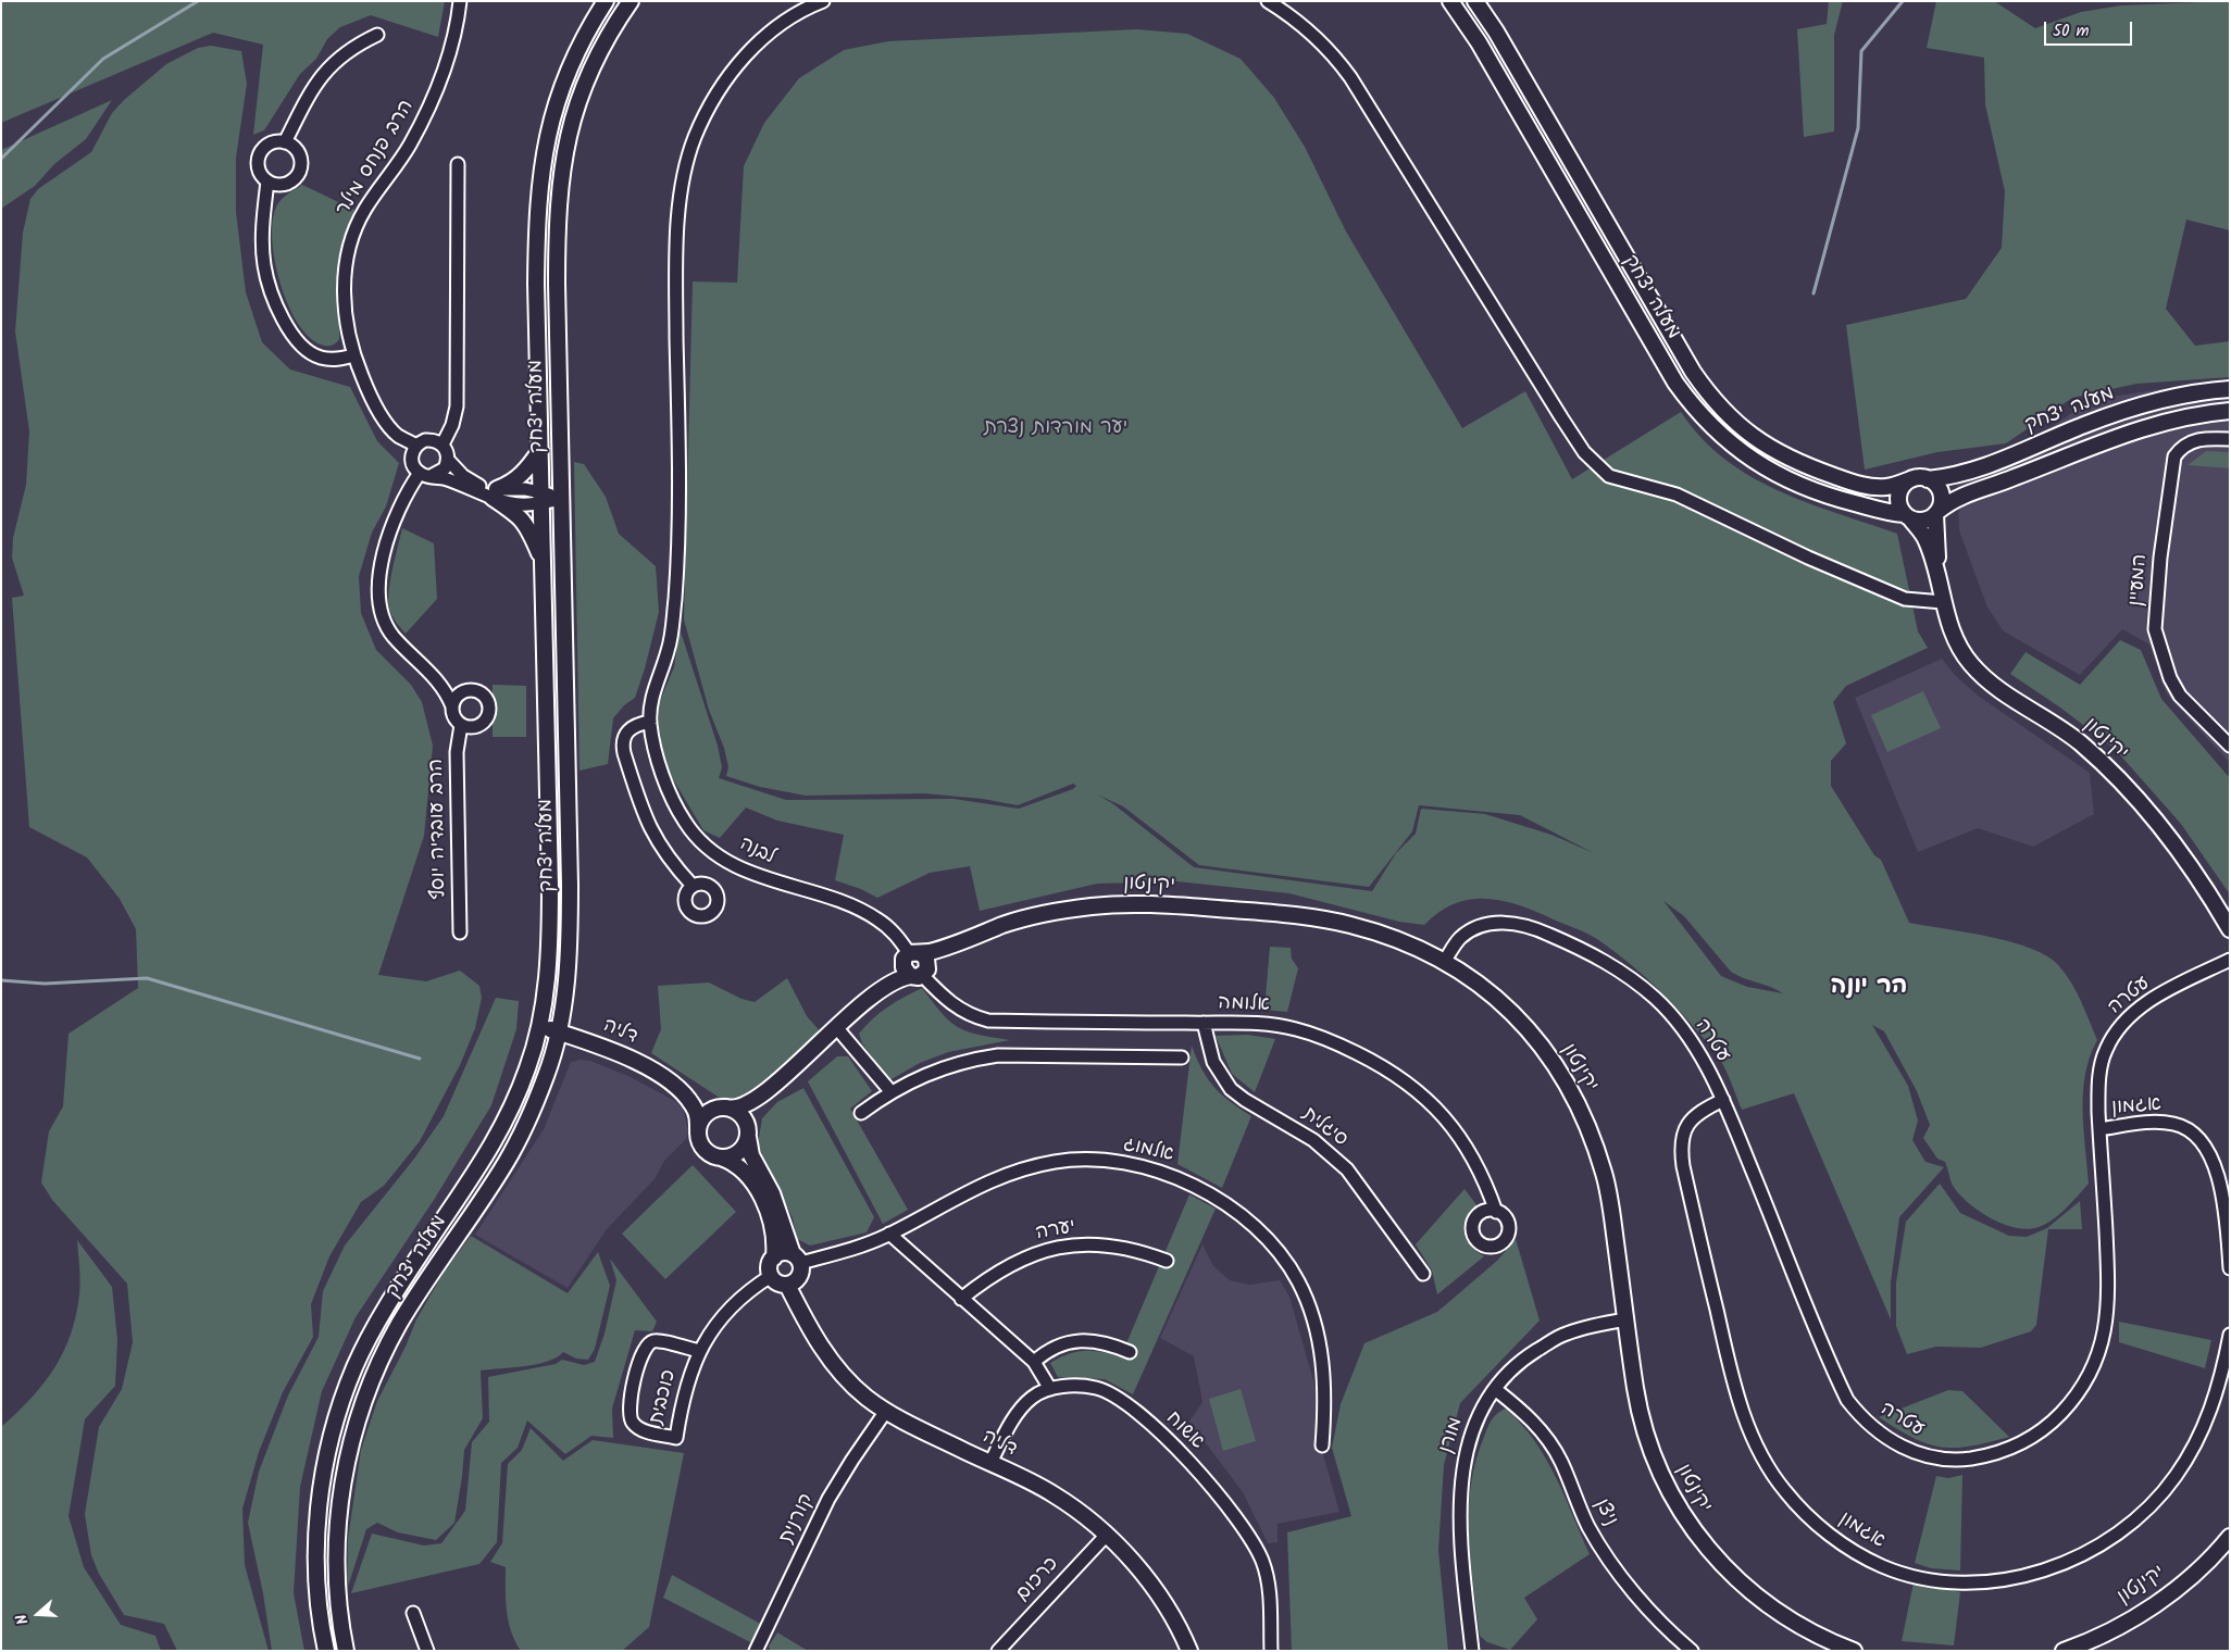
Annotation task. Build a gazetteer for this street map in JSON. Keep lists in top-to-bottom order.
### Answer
{
  "streets": {
    "street": [
      "הרב פנחס מילר",
      "מעלה יצחק",
      "המעיין",
      "יקינטון",
      "הרב עובדיה יוסף",
      "לבנה",
      "עטרה",
      "אלומה",
      "דליה",
      "אגמון",
      "סיגלית",
      "אלמוג",
      "יערה",
      "כוכבית",
      "אשוח",
      "מורן",
      "ניצן",
      "קורנית",
      "כרכום"
    ]
  },
  "crossings": [
    ["מעלה יצחק", "יקינטון"],
    ["מעלה יצחק", "דליה"],
    ["יקינטון", "לבנה"],
    ["יקינטון", "עטרה"],
    ["יקינטון", "אלומה"],
    ["יקינטון", "מורן"],
    ["לבנה", "אלומה"],
    ["עטרה", "אגמון"],
    ["אלומה", "סיגלית"],
    ["דליה", "אלמוג"],
    ["דליה", "כוכבית"],
    ["דליה", "אשוח"],
    ["דליה", "קורנית"],
    ["דליה", "כרכום"],
    ["אלמוג", "כוכבית"],
    ["מורן", "ניצן"]
  ],
  "districts": ["הר יונה"],
  "parks": ["יער מורדות נצרת"],
  "scale_bar": "50 m",
  "north": "left"
}
